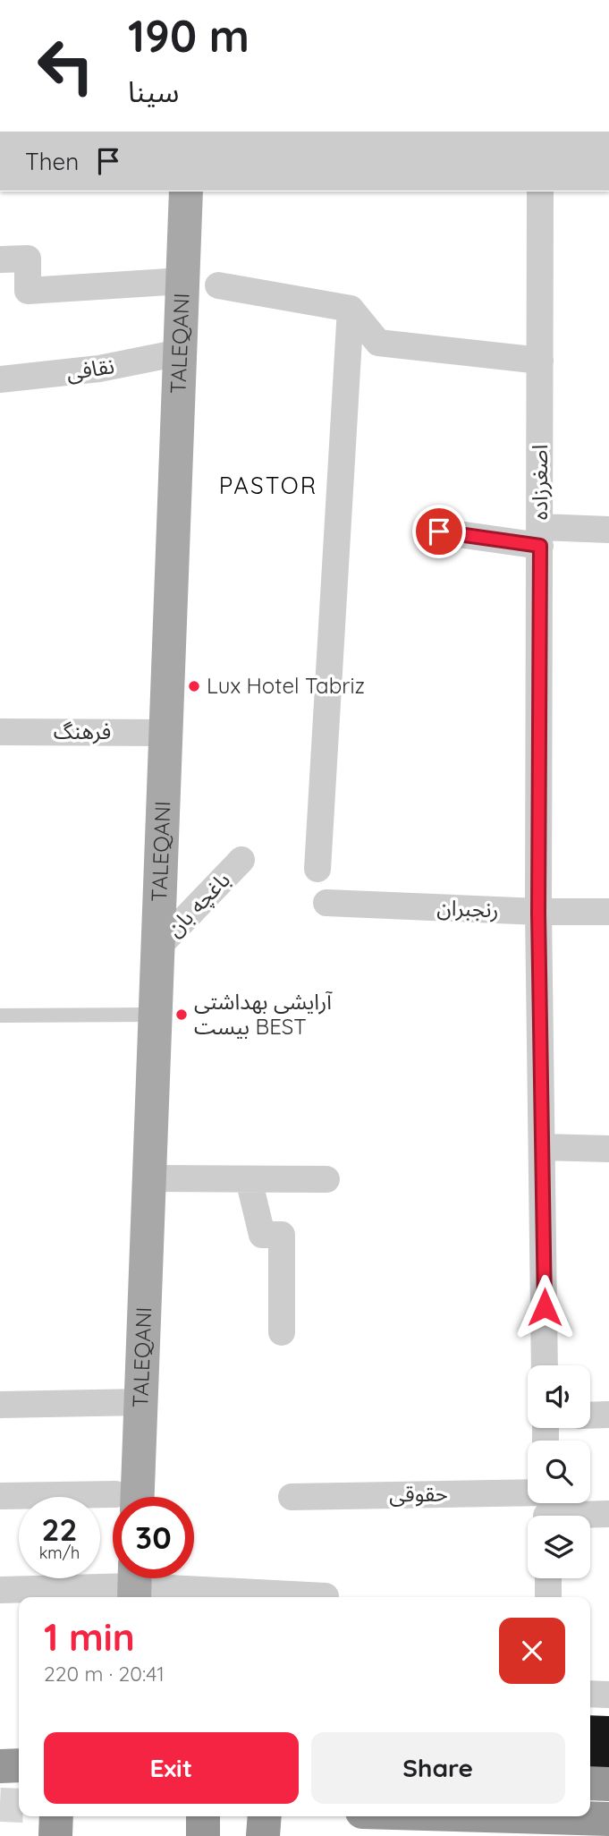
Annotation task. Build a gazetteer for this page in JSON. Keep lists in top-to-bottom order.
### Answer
{
  "streets": {
    "main road": ["TALEQANI"],
    "street": [
      "نقافی",
      "اصغرزاده",
      "فرهنگ",
      "باغچه بان",
      "رنجبران",
      "حقوقی"
    ]
  },
  "crossings": [
    ["TALEQANI", "نقافی"],
    ["TALEQANI", "فرهنگ"],
    ["TALEQANI", "باغچه بان"],
    ["اصغرزاده", "رنجبران"]
  ],
  "districts": ["PASTOR"],
  "places": ["Lux Hotel Tabriz", "آرایشی بهداشتی بیست BEST"],
  "page": {
    "turn": ["190 m", "سینا"],
    "then": "Then",
    "speed": "22 km/h",
    "limit": "30",
    "heading": ["1 min", "220 m · 20:41"],
    "buttons": ["Exit", "Share"]
  }
}
